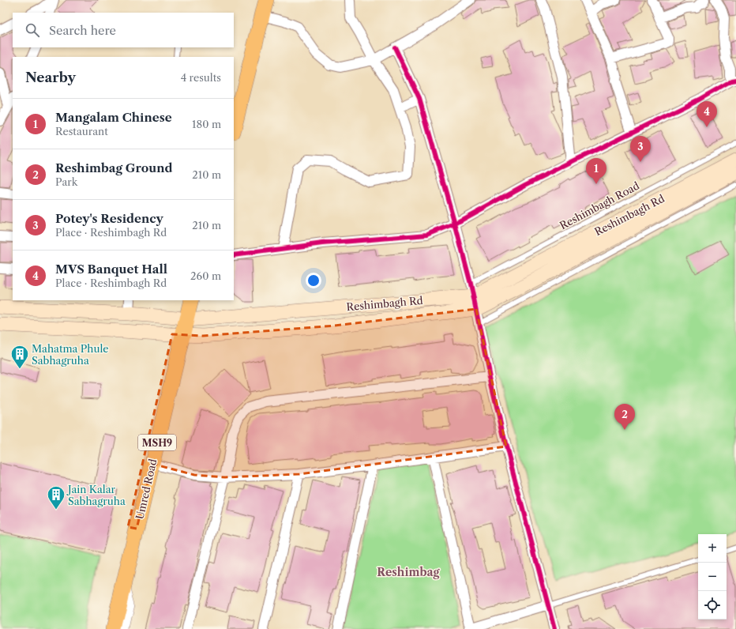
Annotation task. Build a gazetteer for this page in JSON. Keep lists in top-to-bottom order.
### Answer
{
  "streets": {
    "main road": ["Reshimbagh Rd", "MSH9", "Umred Road"],
    "lane": ["Reshimbagh Road"]
  },
  "crossings": [
    ["Reshimbagh Road", "Reshimbagh Rd"]
  ],
  "districts": ["Reshimbag"],
  "places": {
    "building": ["Mahatma Phule Sabhagruha", "Jain Kalar Sabhagruha"]
  },
  "page": {
    "search": "Search here",
    "heading": ["Nearby", "4 results"],
    "list": [
      {
        "mark": "1",
        "name": "Mangalam Chinese",
        "note": "Restaurant",
        "value": "180 m"
      },
      {
        "mark": "2",
        "name": "Reshimbag Ground",
        "note": "Park",
        "value": "210 m"
      },
      {
        "mark": "3",
        "name": "Potey's Residency",
        "note": "Place · Reshimbagh Rd",
        "value": "210 m"
      },
      {
        "mark": "4",
        "name": "MVS Banquet Hall",
        "note": "Place · Reshimbagh Rd",
        "value": "260 m"
      }
    ],
    "pins": [
      "4",
      "3",
      "1",
      "2"
    ],
    "map_buttons": ["+", "−"]
  }
}
